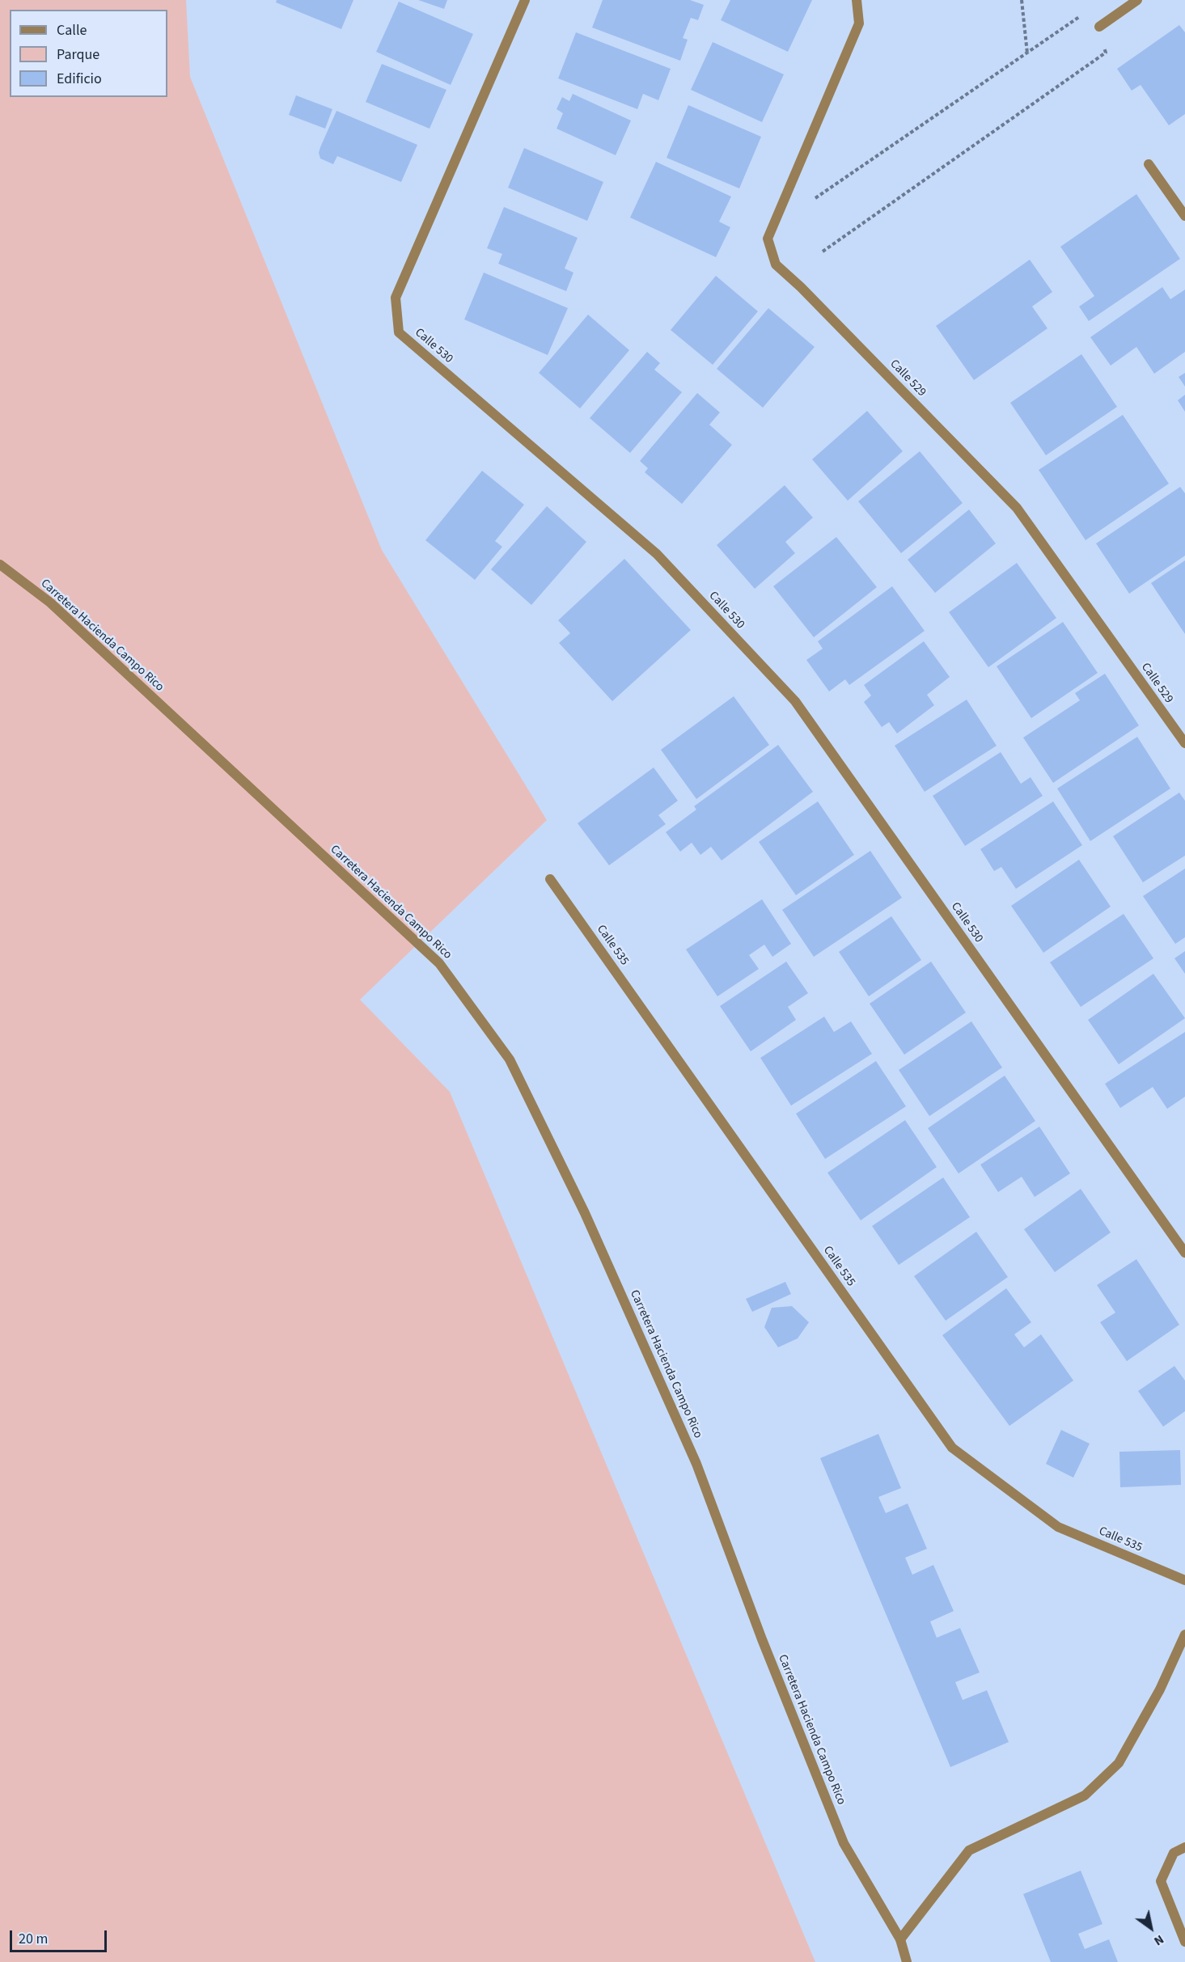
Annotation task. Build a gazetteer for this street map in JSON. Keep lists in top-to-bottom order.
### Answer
{
  "streets": {
    "street": [
      "Calle 530",
      "Calle 529",
      "Carretera Hacienda Campo Rico",
      "Calle 535"
    ]
  },
  "legend": ["Calle", "Parque", "Edificio"],
  "scale_bar": "20 m",
  "north": "bottom right"
}
